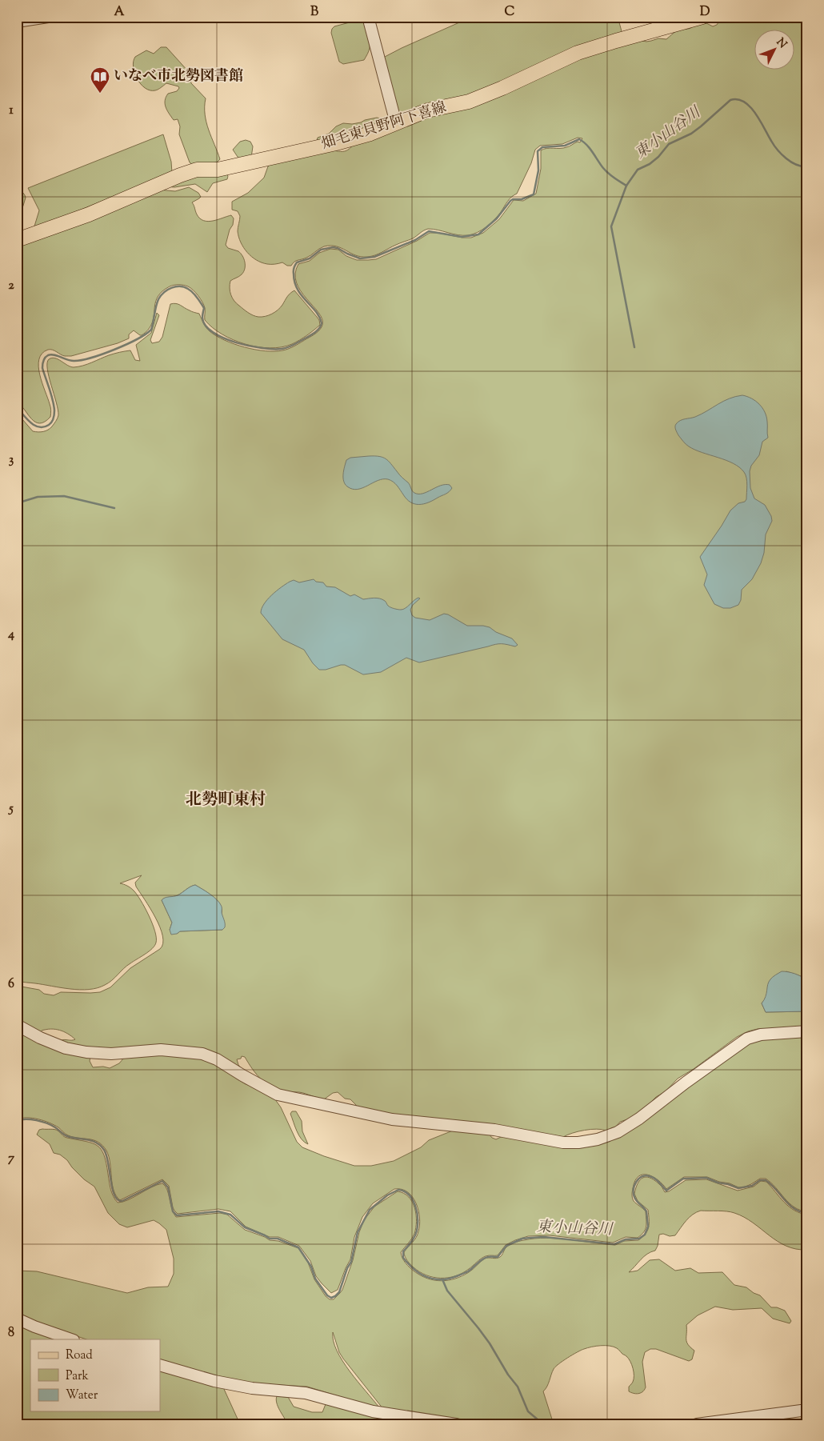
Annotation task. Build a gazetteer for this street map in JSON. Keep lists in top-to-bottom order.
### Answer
{
  "streets": {
    "main road": ["畑毛東貝野阿下喜線"]
  },
  "districts": ["北勢町東村"],
  "water": ["東小山谷川"],
  "places": {
    "library": ["いなべ市北勢図書館"]
  },
  "legend": ["Road", "Park", "Water"],
  "north": "top right",
  "grid": {
    "columns": [
      "A",
      "B",
      "C",
      "D"
    ],
    "rows": [
      "1",
      "2",
      "3",
      "4",
      "5",
      "6",
      "7",
      "8"
    ]
  }
}
